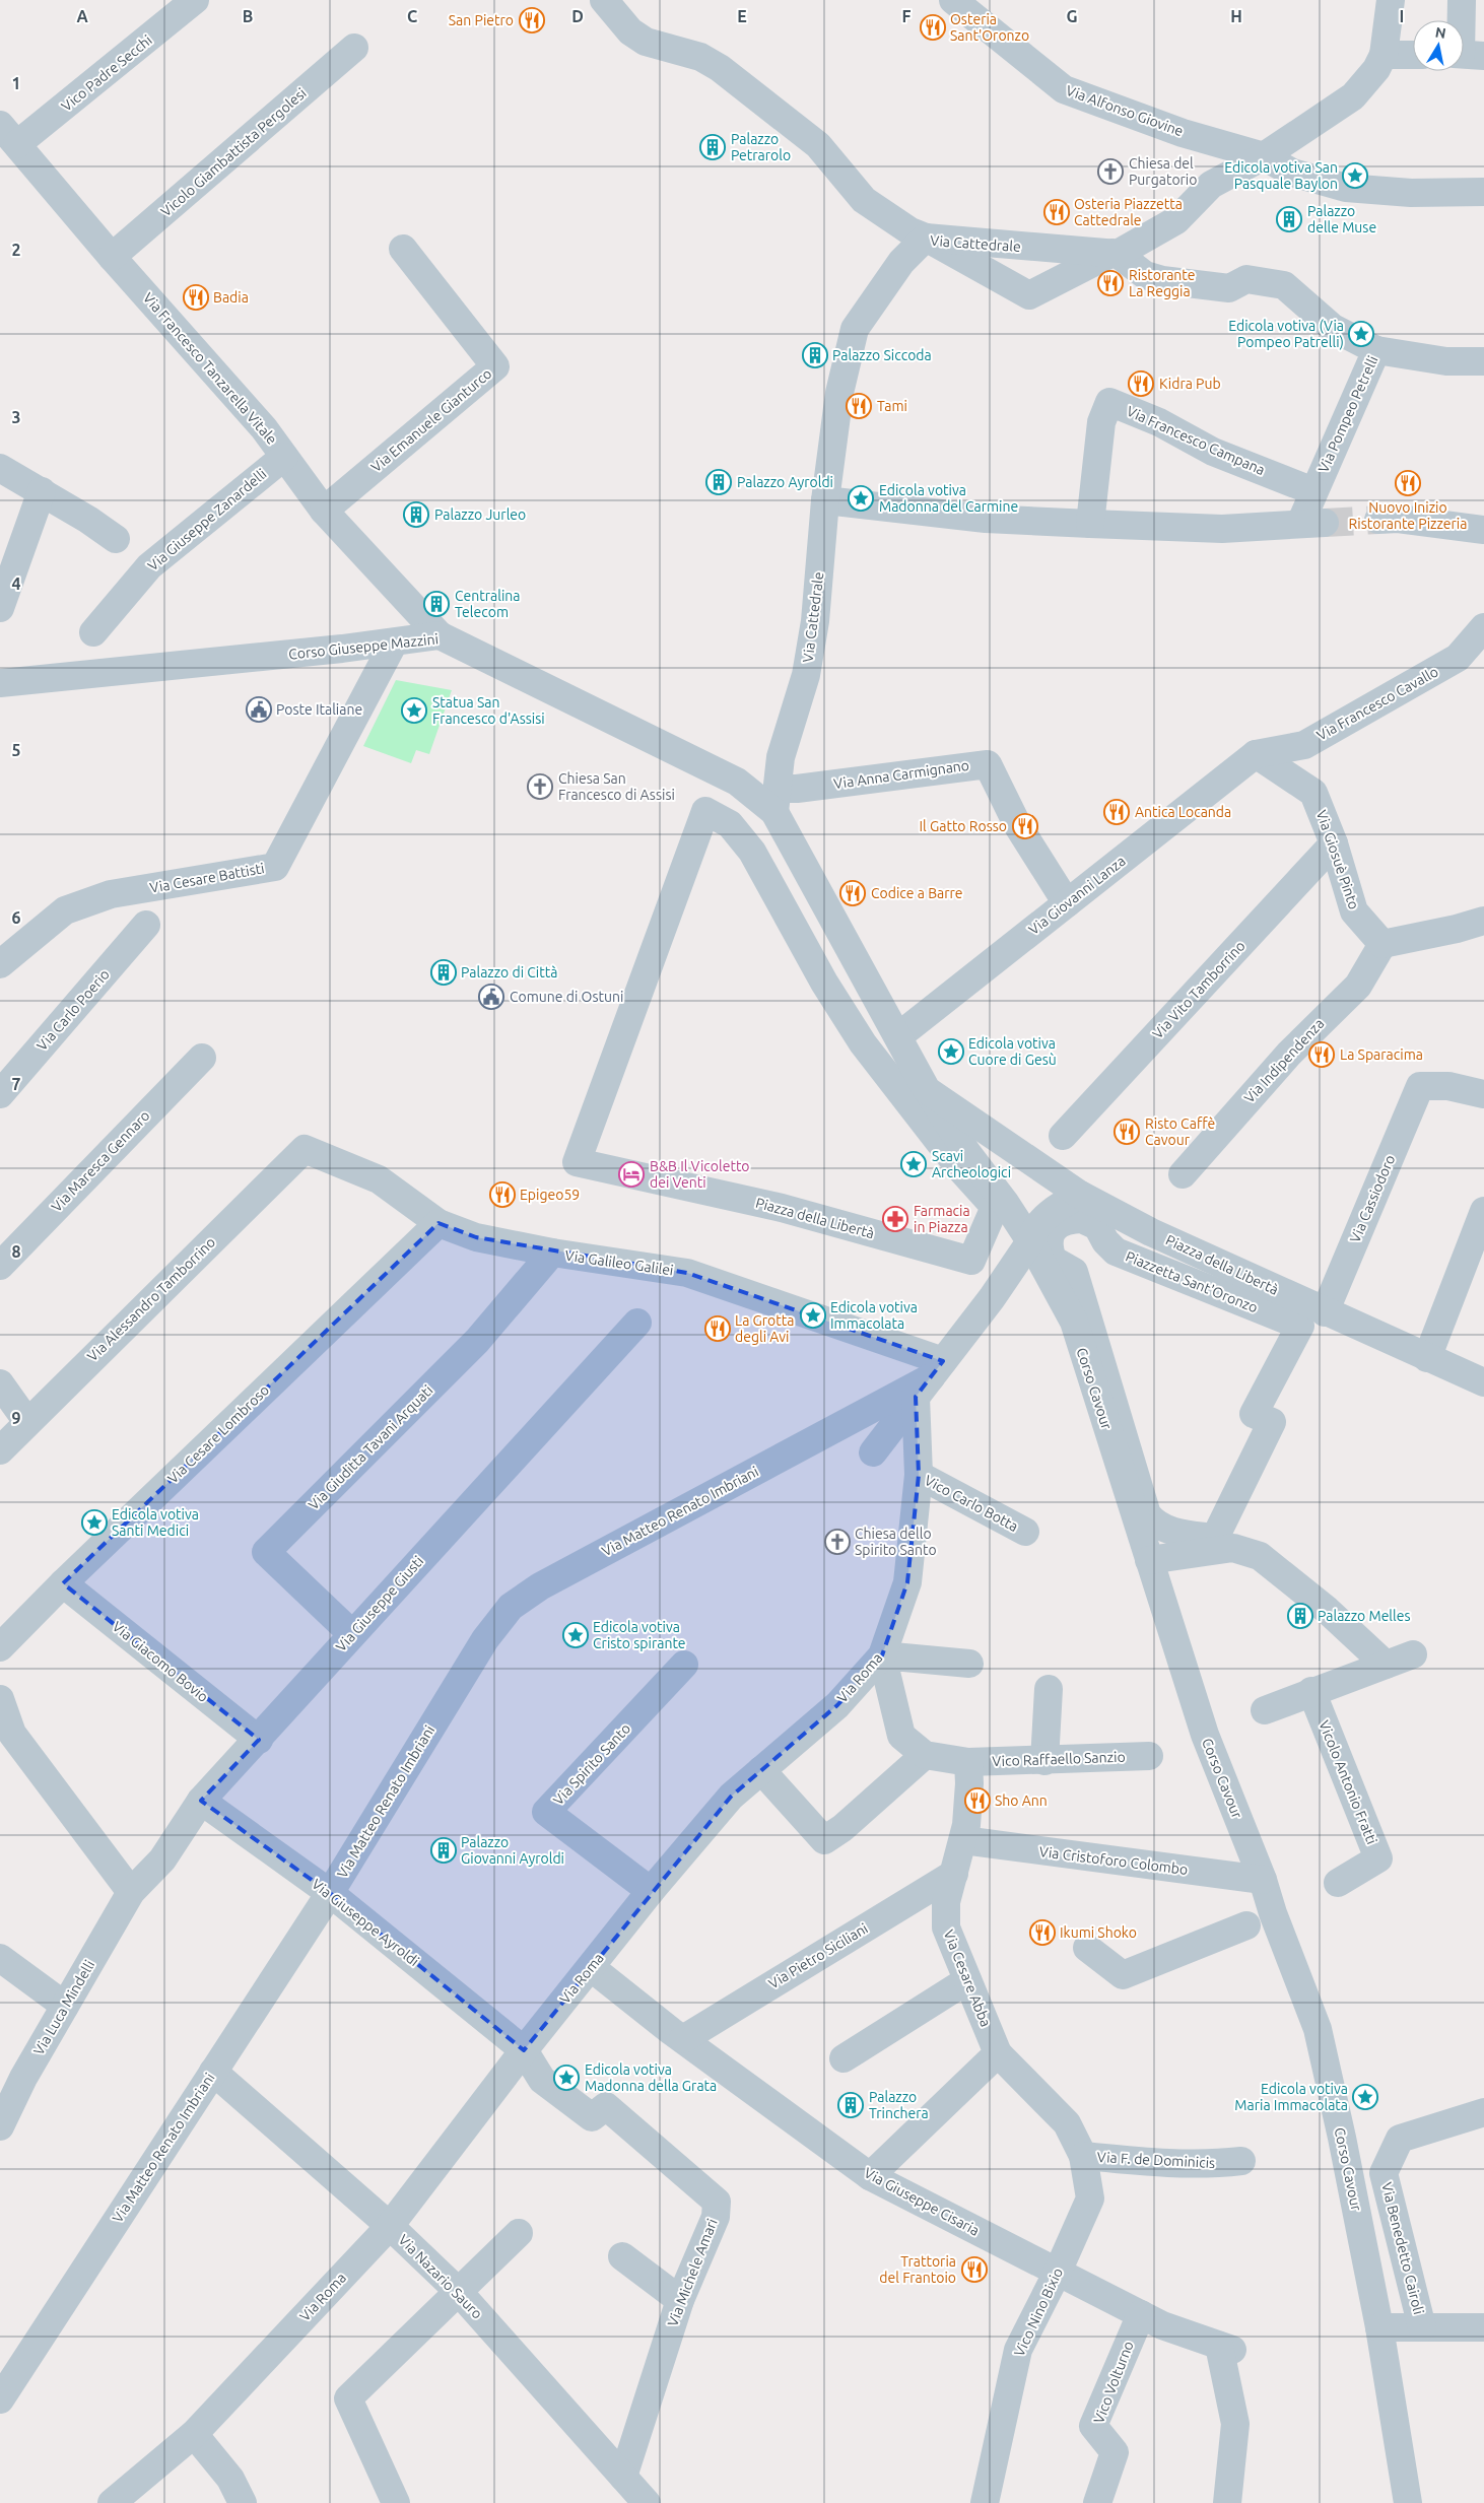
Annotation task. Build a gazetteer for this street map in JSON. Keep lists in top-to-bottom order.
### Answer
{
  "streets": {
    "street": [
      "Vico Padre Secchi",
      "Via Alfonso Giovine",
      "Vicolo Giambattista Pergolesi",
      "Via Cattedrale",
      "Via Francesco Tanzarella Vitale",
      "Via Pompeo Petrelli",
      "Via Emanuele Gianturco",
      "Via Francesco Campana",
      "Via Giuseppe Zanardelli",
      "Corso Giuseppe Mazzini",
      "Via Francesco Cavallo",
      "Via Anna Carmignano",
      "Via Giosuè Pinto",
      "Via Cesare Battisti",
      "Via Giovanni Lanza",
      "Via Vito Tamborrino",
      "Via Carlo Poerio",
      "Via Indipendenza",
      "Via Maresca Gennaro",
      "Via Cassiodoro",
      "Piazza della Libertà",
      "Via Galileo Galilei",
      "Piazzetta Sant'Oronzo",
      "Via Alessandro Tamborrino",
      "Corso Cavour",
      "Via Cesare Lombroso",
      "Via Giuditta Tavani Arquati",
      "Vico Carlo Botta",
      "Via Matteo Renato Imbriani",
      "Via Giuseppe Giusti",
      "Via Giacomo Bovio",
      "Via Roma",
      "Vico Raffaello Sanzio",
      "Via Spirito Santo",
      "Vicolo Antonio Fratti",
      "Via Cristoforo Colombo",
      "Via Giuseppe Ayroldi",
      "Via Pietro Siciliani",
      "Via Cesare Abba",
      "Via Luca Mindelli",
      "Via F. de Dominicis",
      "Via Giuseppe Cisaria",
      "Via Benedetto Cairoli",
      "Via Michele Amari",
      "Via Nazario Sauro",
      "Vico Nino Bixio",
      "Vico Volturno"
    ]
  },
  "crossings": [
    ["Vico Padre Secchi", "Via Francesco Tanzarella Vitale"],
    ["Vicolo Giambattista Pergolesi", "Via Francesco Tanzarella Vitale"],
    ["Via Cattedrale", "Via Pompeo Petrelli"],
    ["Via Cattedrale", "Corso Giuseppe Mazzini"],
    ["Via Cattedrale", "Via Anna Carmignano"],
    ["Via Cattedrale", "Piazza della Libertà"],
    ["Via Francesco Tanzarella Vitale", "Via Emanuele Gianturco"],
    ["Via Francesco Tanzarella Vitale", "Via Giuseppe Zanardelli"],
    ["Via Francesco Tanzarella Vitale", "Corso Giuseppe Mazzini"],
    ["Via Pompeo Petrelli", "Via Francesco Campana"],
    ["Corso Giuseppe Mazzini", "Via Anna Carmignano"],
    ["Corso Giuseppe Mazzini", "Via Cesare Battisti"],
    ["Corso Giuseppe Mazzini", "Piazza della Libertà"],
    ["Via Francesco Cavallo", "Via Giosuè Pinto"],
    ["Via Francesco Cavallo", "Via Giovanni Lanza"],
    ["Via Anna Carmignano", "Via Giovanni Lanza"],
    ["Via Anna Carmignano", "Piazza della Libertà"],
    ["Via Giosuè Pinto", "Via Giovanni Lanza"],
    ["Via Giosuè Pinto", "Via Vito Tamborrino"],
    ["Via Giosuè Pinto", "Via Indipendenza"],
    ["Via Giovanni Lanza", "Piazza della Libertà"],
    ["Via Cassiodoro", "Piazza della Libertà"],
    ["Piazza della Libertà", "Corso Cavour"],
    ["Via Galileo Galilei", "Via Alessandro Tamborrino"],
    ["Via Galileo Galilei", "Via Cesare Lombroso"],
    ["Via Galileo Galilei", "Via Giuditta Tavani Arquati"],
    ["Via Galileo Galilei", "Via Matteo Renato Imbriani"],
    ["Via Galileo Galilei", "Via Roma"],
    ["Corso Cavour", "Via Cristoforo Colombo"],
    ["Via Cesare Lombroso", "Via Giacomo Bovio"],
    ["Via Giuditta Tavani Arquati", "Via Giuseppe Giusti"],
    ["Vico Carlo Botta", "Via Roma"],
    ["Via Matteo Renato Imbriani", "Via Roma"],
    ["Via Matteo Renato Imbriani", "Via Giuseppe Ayroldi"],
    ["Via Matteo Renato Imbriani", "Via Nazario Sauro"],
    ["Via Giuseppe Giusti", "Via Giacomo Bovio"],
    ["Via Giuseppe Giusti", "Via Giuseppe Ayroldi"],
    ["Via Giuseppe Giusti", "Via Luca Mindelli"],
    ["Via Roma", "Via Spirito Santo"],
    ["Via Roma", "Via Giuseppe Ayroldi"],
    ["Via Roma", "Via Giuseppe Cisaria"],
    ["Via Roma", "Via Michele Amari"],
    ["Via Roma", "Via Nazario Sauro"],
    ["Vico Raffaello Sanzio", "Via Cesare Abba"],
    ["Via Cristoforo Colombo", "Via Cesare Abba"],
    ["Via Giuseppe Ayroldi", "Via Michele Amari"],
    ["Via Pietro Siciliani", "Via Cesare Abba"],
    ["Via Pietro Siciliani", "Via Giuseppe Cisaria"],
    ["Via Cesare Abba", "Via F. de Dominicis"],
    ["Via F. de Dominicis", "Vico Nino Bixio"],
    ["Via Giuseppe Cisaria", "Vico Nino Bixio"],
    ["Via Giuseppe Cisaria", "Vico Volturno"],
    ["Via Michele Amari", "Via Nazario Sauro"]
  ],
  "places": {
    "restaurant": [
      "San Pietro",
      "Osteria Sant'Oronzo",
      "Osteria Piazzetta Cattedrale",
      "Ristorante La Reggia",
      "Badia",
      "Kidra Pub",
      "Tami",
      "Nuovo Inizio Ristorante Pizzeria",
      "Antica Locanda",
      "Il Gatto Rosso",
      "Codice a Barre",
      "La Sparacima",
      "Risto Caffè Cavour",
      "Epigeo59",
      "La Grotta degli Avi",
      "Sho Ann",
      "Ikumi Shoko",
      "Trattoria del Frantoio"
    ],
    "building": [
      "Palazzo Petrarolo",
      "Palazzo delle Muse",
      "Palazzo Siccoda",
      "Palazzo Ayroldi",
      "Palazzo Jurleo",
      "Centralina Telecom",
      "Palazzo di Città",
      "Palazzo Melles",
      "Palazzo Giovanni Ayroldi",
      "Palazzo Trinchera"
    ],
    "church": ["Chiesa del Purgatorio", "Chiesa San Francesco di Assisi", "Chiesa dello Spirito Santo"],
    "place": [
      "Edicola votiva San Pasquale Baylon",
      "Edicola votiva (Via Pompeo Patrelli)",
      "Edicola votiva Madonna del Carmine",
      "Statua San Francesco d'Assisi",
      "Edicola votiva Cuore di Gesù",
      "Scavi Archeologici",
      "Edicola votiva Immacolata",
      "Edicola votiva Santi Medici",
      "Edicola votiva Cristo spirante",
      "Edicola votiva Madonna della Grata",
      "Edicola votiva Maria Immacolata"
    ],
    "public building": ["Poste Italiane", "Comune di Ostuni"],
    "hotel": ["B&B Il Vicoletto dei Venti"],
    "pharmacy": ["Farmacia in Piazza"]
  },
  "north": "top",
  "grid": {
    "columns": [
      "A",
      "B",
      "C",
      "D",
      "E",
      "F",
      "G",
      "H",
      "I"
    ],
    "rows": [
      "1",
      "2",
      "3",
      "4",
      "5",
      "6",
      "7",
      "8",
      "9"
    ]
  }
}
